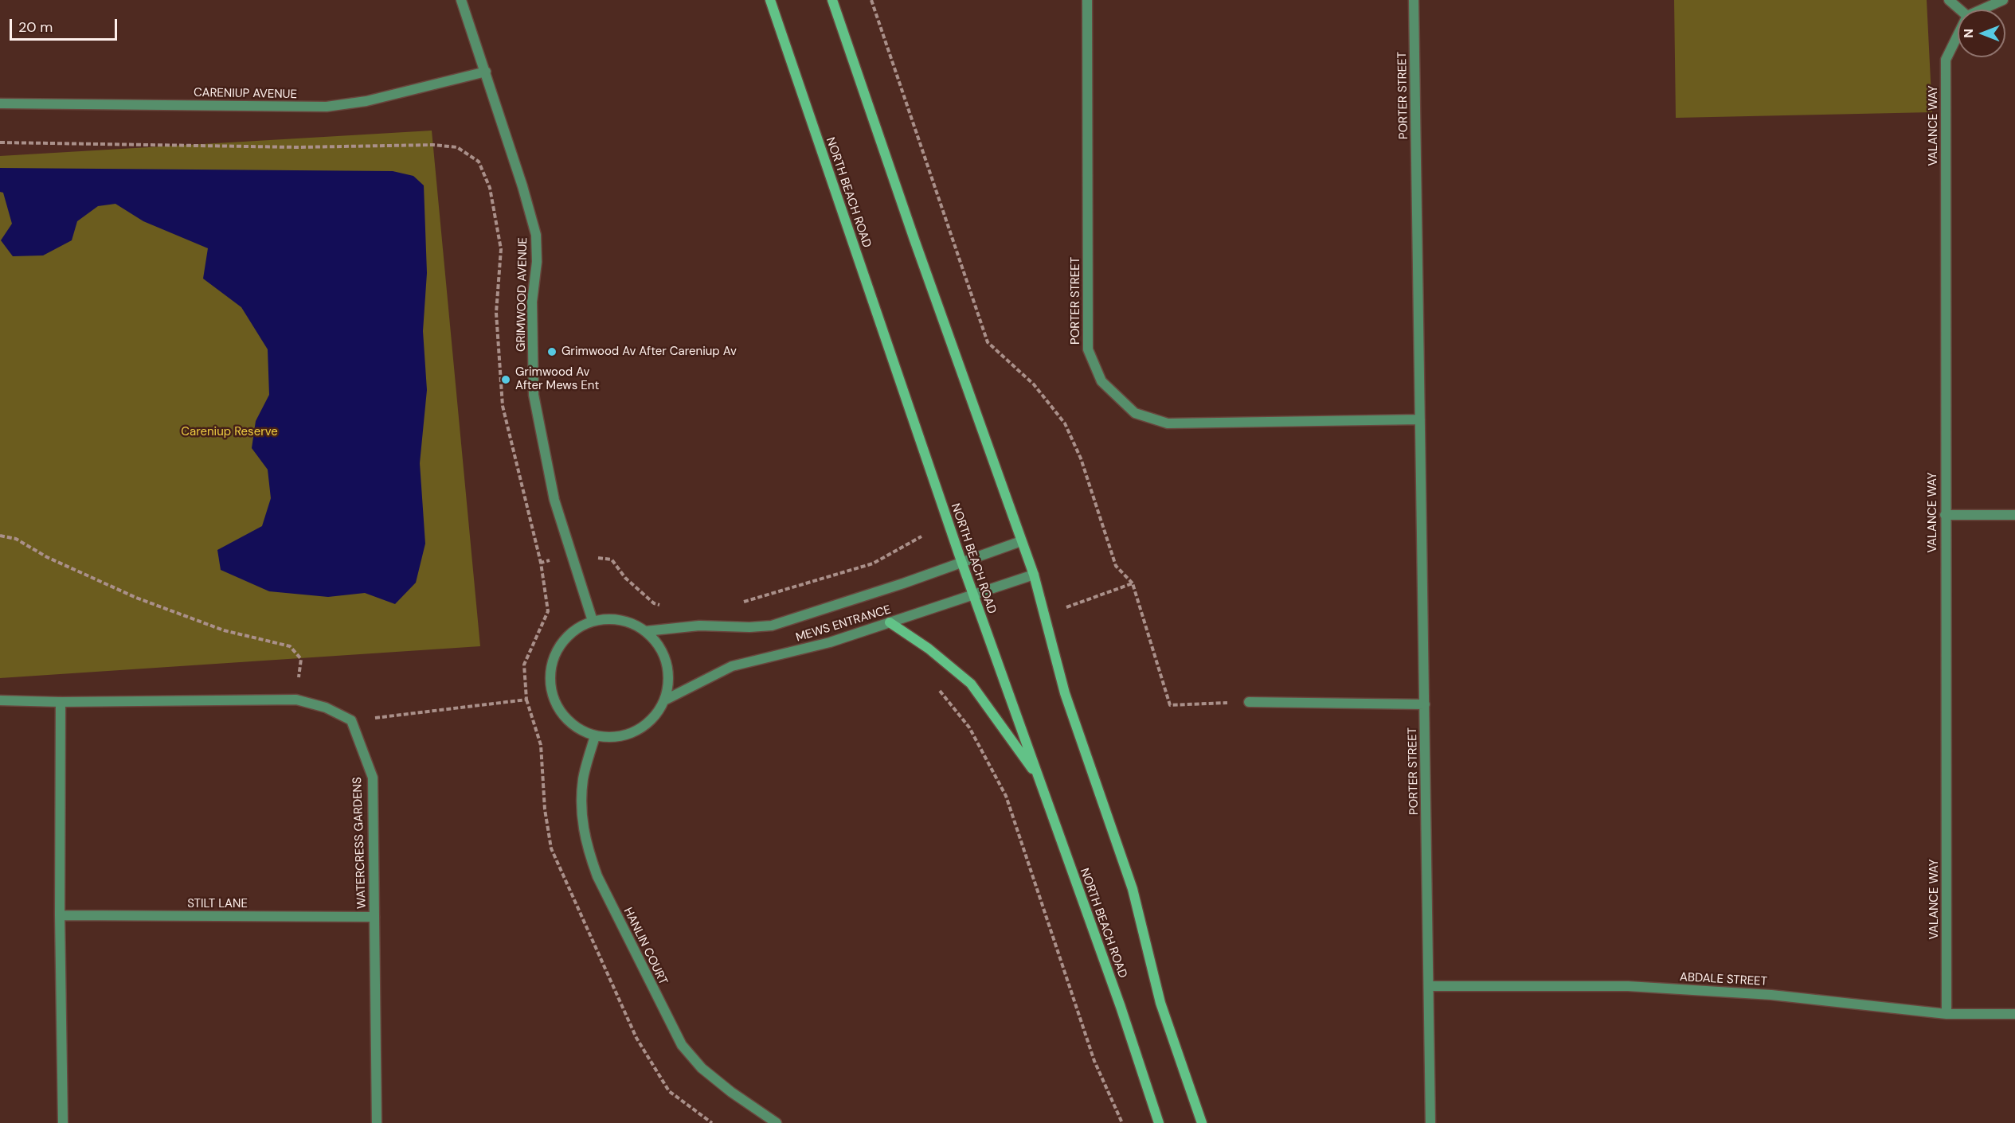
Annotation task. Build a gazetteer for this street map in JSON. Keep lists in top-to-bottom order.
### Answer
{
  "streets": {
    "main road": ["NORTH BEACH ROAD"],
    "street": [
      "CARENIUP AVENUE",
      "PORTER STREET",
      "VALANCE WAY",
      "GRIMWOOD AVENUE",
      "MEWS ENTRANCE",
      "WATERCRESS GARDENS",
      "STILT LANE",
      "HANLIN COURT",
      "ABDALE STREET"
    ]
  },
  "crossings": [
    ["CARENIUP AVENUE", "GRIMWOOD AVENUE"],
    ["PORTER STREET", "ABDALE STREET"],
    ["VALANCE WAY", "ABDALE STREET"],
    ["NORTH BEACH ROAD", "MEWS ENTRANCE"],
    ["GRIMWOOD AVENUE", "MEWS ENTRANCE"],
    ["GRIMWOOD AVENUE", "HANLIN COURT"],
    ["MEWS ENTRANCE", "HANLIN COURT"],
    ["WATERCRESS GARDENS", "STILT LANE"]
  ],
  "parks": ["Careniup Reserve"],
  "places": ["Grimwood Av After Careniup Av", "Grimwood Av After Mews Ent"],
  "scale_bar": "20 m",
  "north": "left"
}
